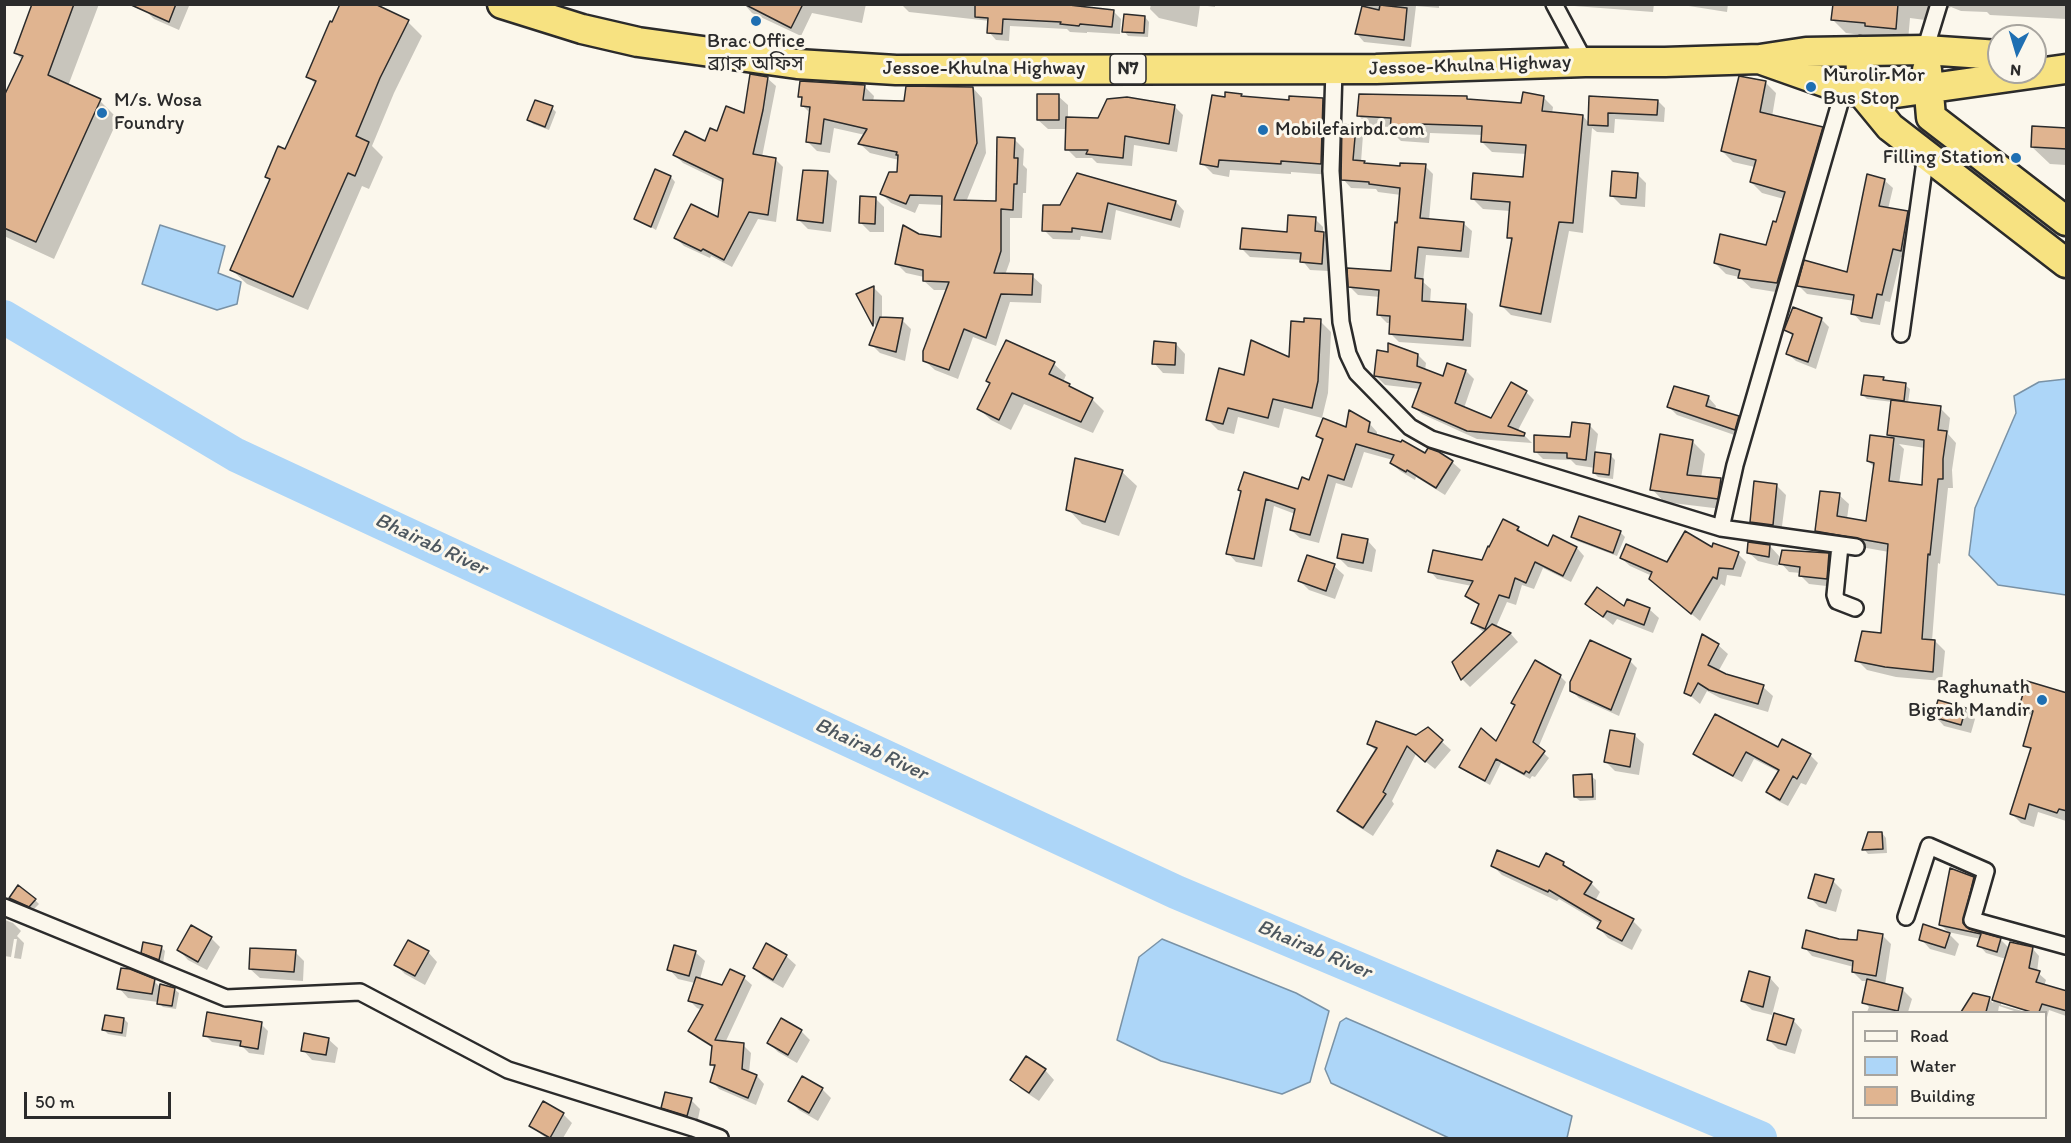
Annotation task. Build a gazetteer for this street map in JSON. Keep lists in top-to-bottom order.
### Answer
{
  "streets": {
    "highway": ["Jessoe-Khulna Highway", "N7"]
  },
  "crossings": [
    ["Jessoe-Khulna Highway", "N7"]
  ],
  "water": ["Bhairab River"],
  "places": [
    "Brac Office ব্র্যাক অফিস",
    "Murolir Mor Bus Stop",
    "M/s. Wosa Foundry",
    "Mobilefairbd.com",
    "Filling Station",
    "Raghunath Bigrah Mandir"
  ],
  "legend": ["Road", "Water", "Building"],
  "scale_bar": "50 m",
  "north": "bottom"
}
